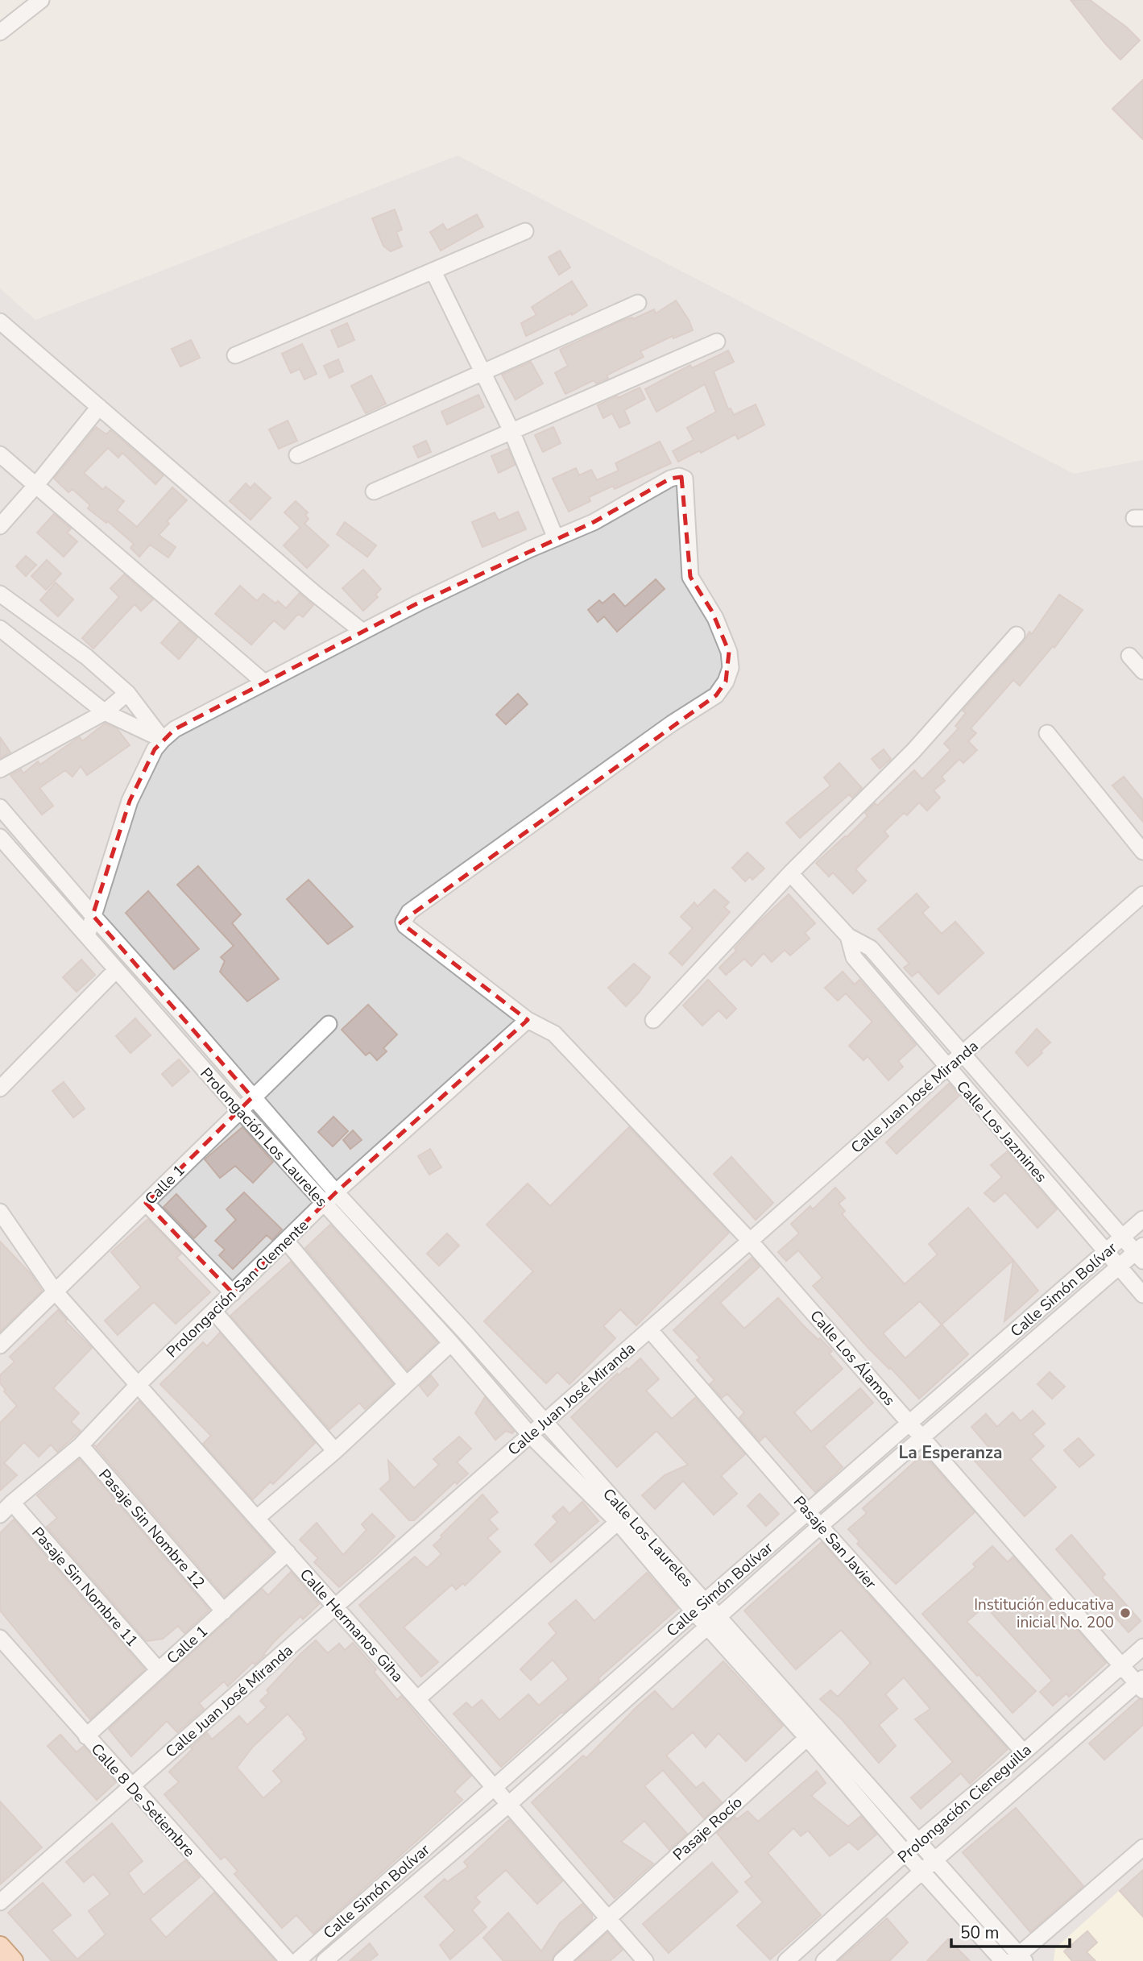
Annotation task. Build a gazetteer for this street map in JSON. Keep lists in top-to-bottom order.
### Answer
{
  "streets": {
    "street": [
      "Calle Juan José Miranda",
      "Calle Los Jazmines",
      "Prolongación Los Laureles",
      "Calle 1",
      "Prolongación San Clemente",
      "Calle Simón Bolívar",
      "Calle Los Álamos",
      "Pasaje Sin Nombre 12",
      "Calle Los Laureles",
      "Pasaje San Javier",
      "Pasaje Sin Nombre 11",
      "Calle Hermanos Giha",
      "Calle 8 De Setiembre",
      "Prolongación Cieneguilla",
      "Pasaje Rocío"
    ]
  },
  "crossings": [
    ["Calle Juan José Miranda", "Calle Los Jazmines"],
    ["Calle Juan José Miranda", "Prolongación Los Laureles"],
    ["Calle Juan José Miranda", "Calle Los Álamos"],
    ["Calle Juan José Miranda", "Calle Los Laureles"],
    ["Calle Juan José Miranda", "Pasaje San Javier"],
    ["Calle Juan José Miranda", "Calle Hermanos Giha"],
    ["Calle Juan José Miranda", "Calle 8 De Setiembre"],
    ["Calle Los Jazmines", "Calle Simón Bolívar"],
    ["Prolongación Los Laureles", "Calle 1"],
    ["Prolongación Los Laureles", "Prolongación San Clemente"],
    ["Prolongación Los Laureles", "Calle Los Laureles"],
    ["Calle 1", "Pasaje Sin Nombre 12"],
    ["Calle 1", "Pasaje Sin Nombre 11"],
    ["Calle 1", "Calle Hermanos Giha"],
    ["Calle 1", "Calle 8 De Setiembre"],
    ["Prolongación San Clemente", "Calle Los Álamos"],
    ["Prolongación San Clemente", "Pasaje Sin Nombre 12"],
    ["Prolongación San Clemente", "Calle Los Laureles"],
    ["Prolongación San Clemente", "Pasaje Sin Nombre 11"],
    ["Prolongación San Clemente", "Calle Hermanos Giha"],
    ["Calle Simón Bolívar", "Calle Los Álamos"],
    ["Calle Simón Bolívar", "Calle Los Laureles"],
    ["Calle Simón Bolívar", "Pasaje San Javier"],
    ["Calle Simón Bolívar", "Calle Hermanos Giha"],
    ["Calle Los Álamos", "Prolongación Cieneguilla"],
    ["Calle Los Laureles", "Prolongación Cieneguilla"],
    ["Calle Los Laureles", "Pasaje Rocío"],
    ["Pasaje San Javier", "Prolongación Cieneguilla"],
    ["Calle Hermanos Giha", "Pasaje Rocío"]
  ],
  "districts": ["La Esperanza"],
  "places": ["Institución educativa inicial No. 200"],
  "scale_bar": "50 m"
}
